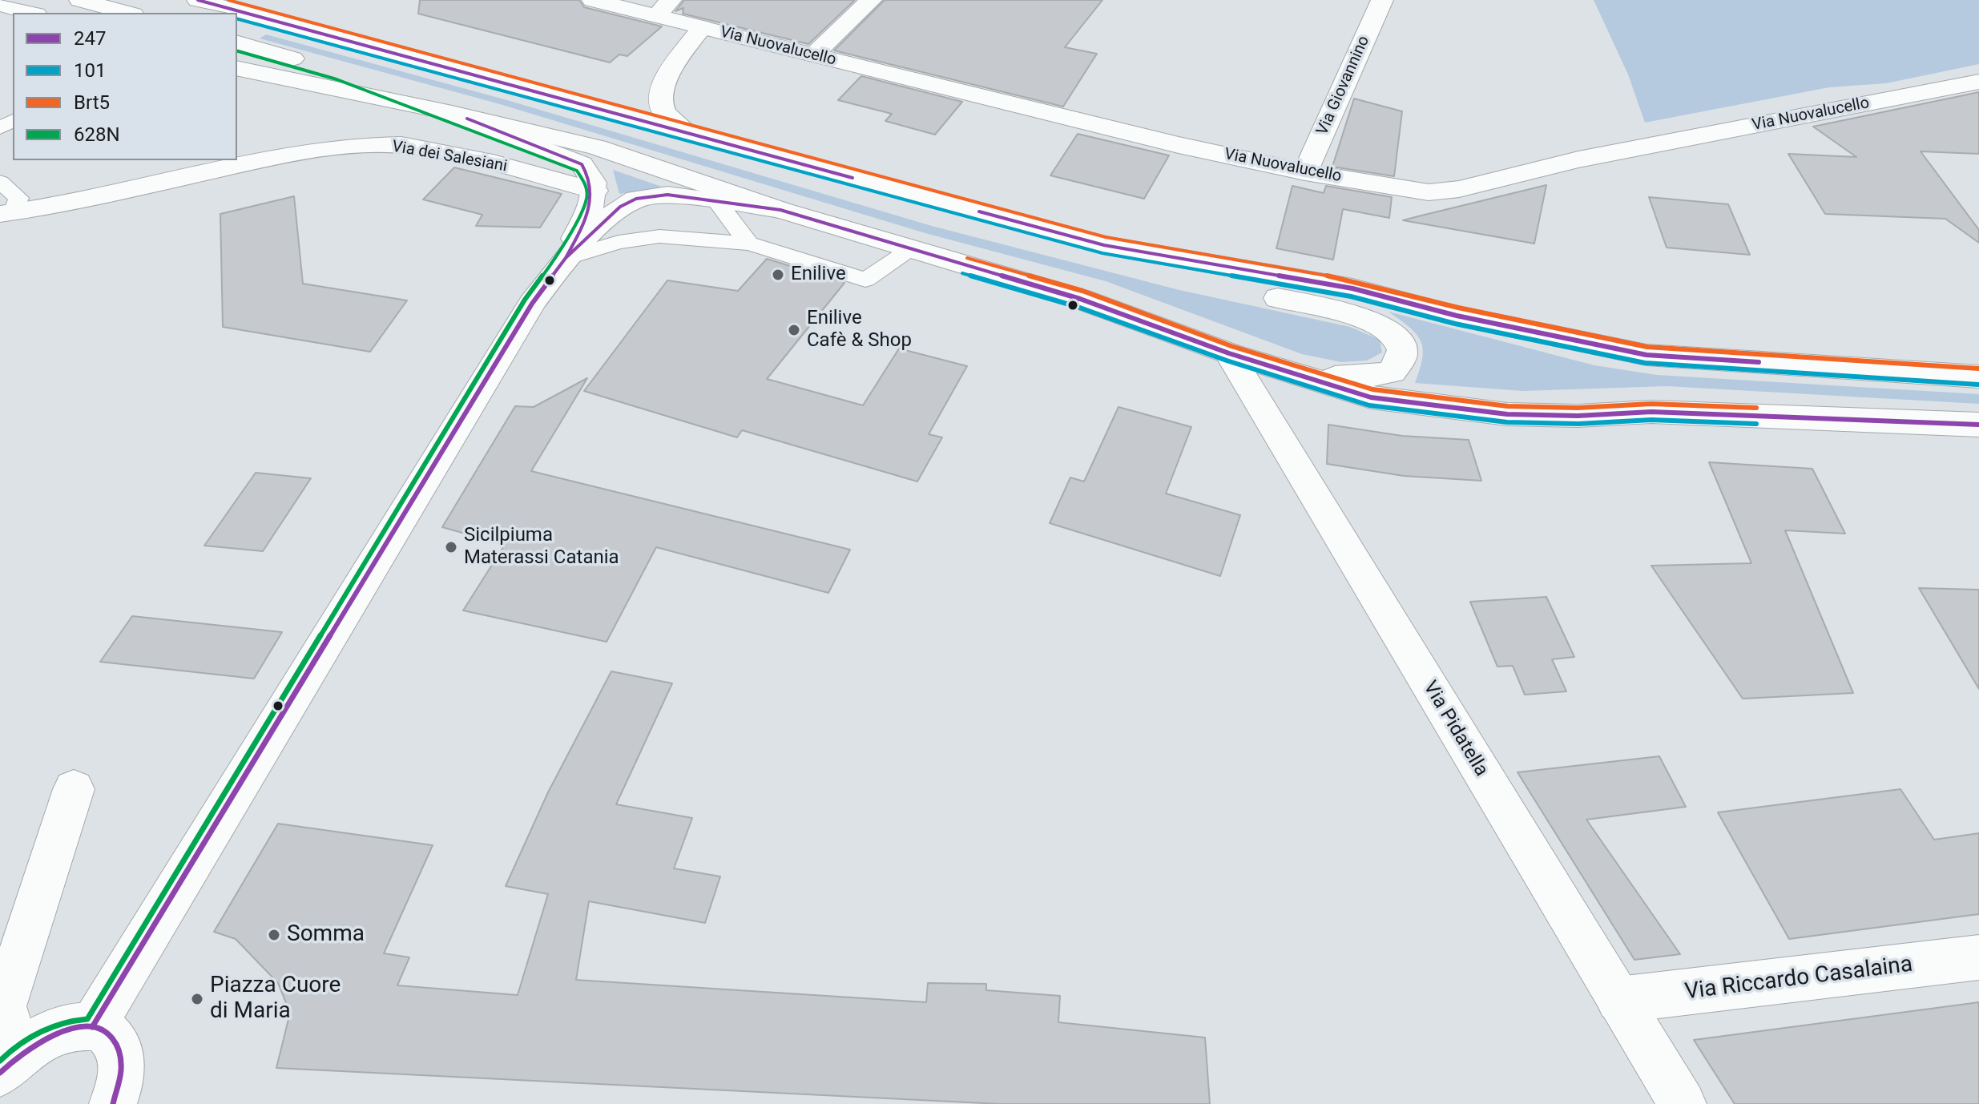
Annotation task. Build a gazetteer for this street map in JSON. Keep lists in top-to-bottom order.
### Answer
{
  "streets": {
    "main road": [
      "Via Nuovalucello",
      "Via Giovannino",
      "Via dei Salesiani",
      "Via Pidatella",
      "Via Riccardo Casalaina"
    ]
  },
  "crossings": [
    ["Via Nuovalucello", "Via Giovannino"],
    ["Via Pidatella", "Via Riccardo Casalaina"]
  ],
  "places": [
    "Enilive",
    "Enilive Cafè & Shop",
    "Sicilpiuma Materassi Catania",
    "Somma",
    "Piazza Cuore di Maria"
  ],
  "lines": [
    "transit line 247",
    "transit line Brt5",
    "transit line 101",
    "transit line 628N"
  ],
  "legend": [
    "247",
    "101",
    "Brt5",
    "628N"
  ]
}
